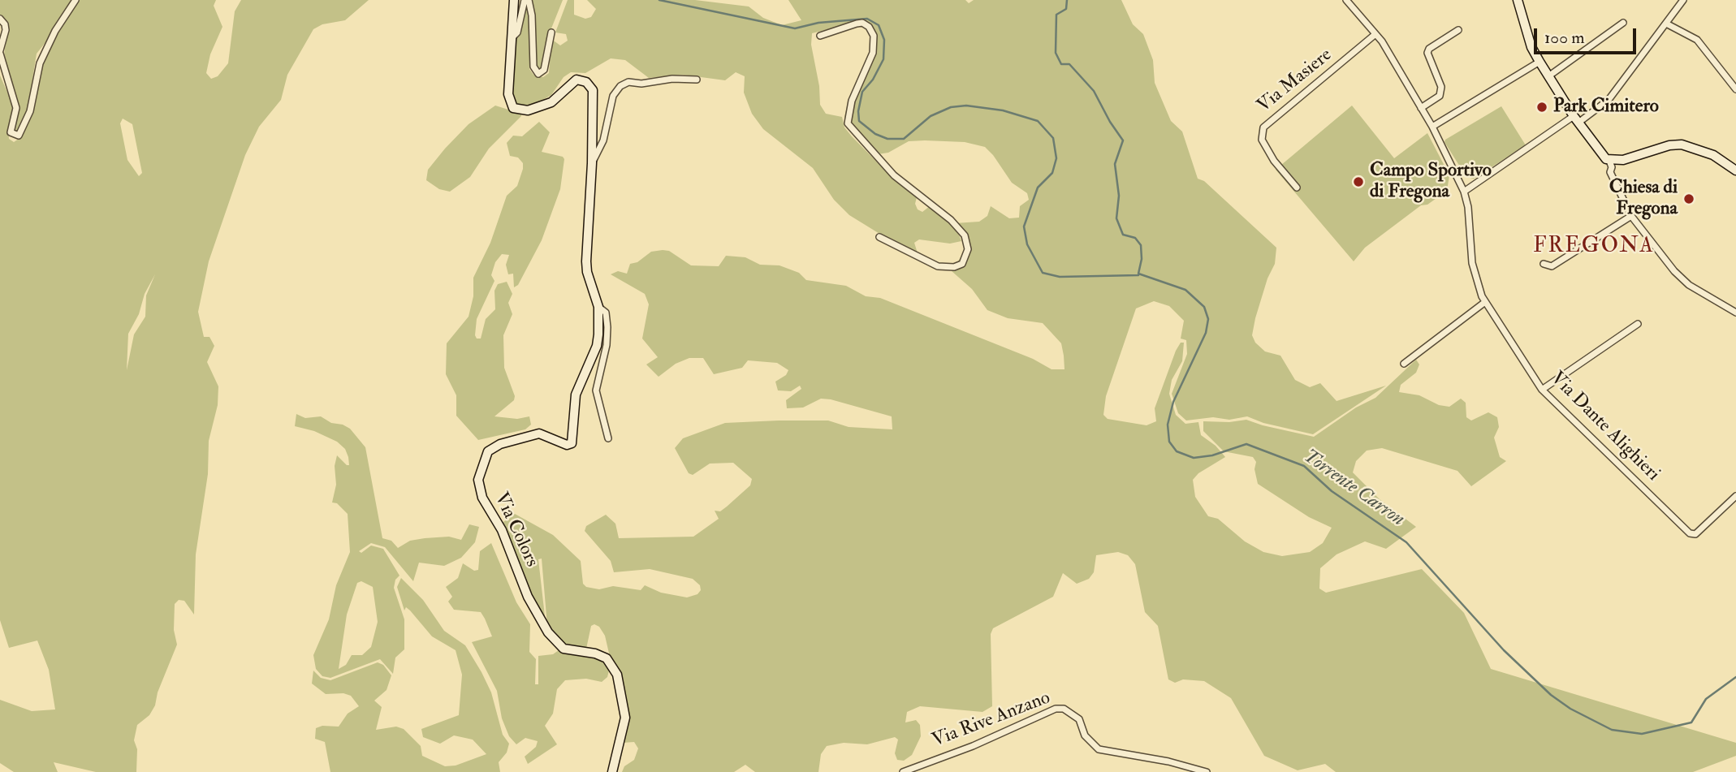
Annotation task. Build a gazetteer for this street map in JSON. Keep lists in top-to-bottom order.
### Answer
{
  "streets": {
    "street": [
      "Via Masiere",
      "Via Dante Alighieri",
      "Via Colors",
      "Via Rive Anzano"
    ]
  },
  "crossings": [
    ["Via Masiere", "Via Dante Alighieri"]
  ],
  "districts": ["FREGONA"],
  "water": ["Torrente Carron"],
  "places": ["Park Cimitero", "Campo Sportivo di Fregona", "Chiesa di Fregona"],
  "scale_bar": "100 m"
}
